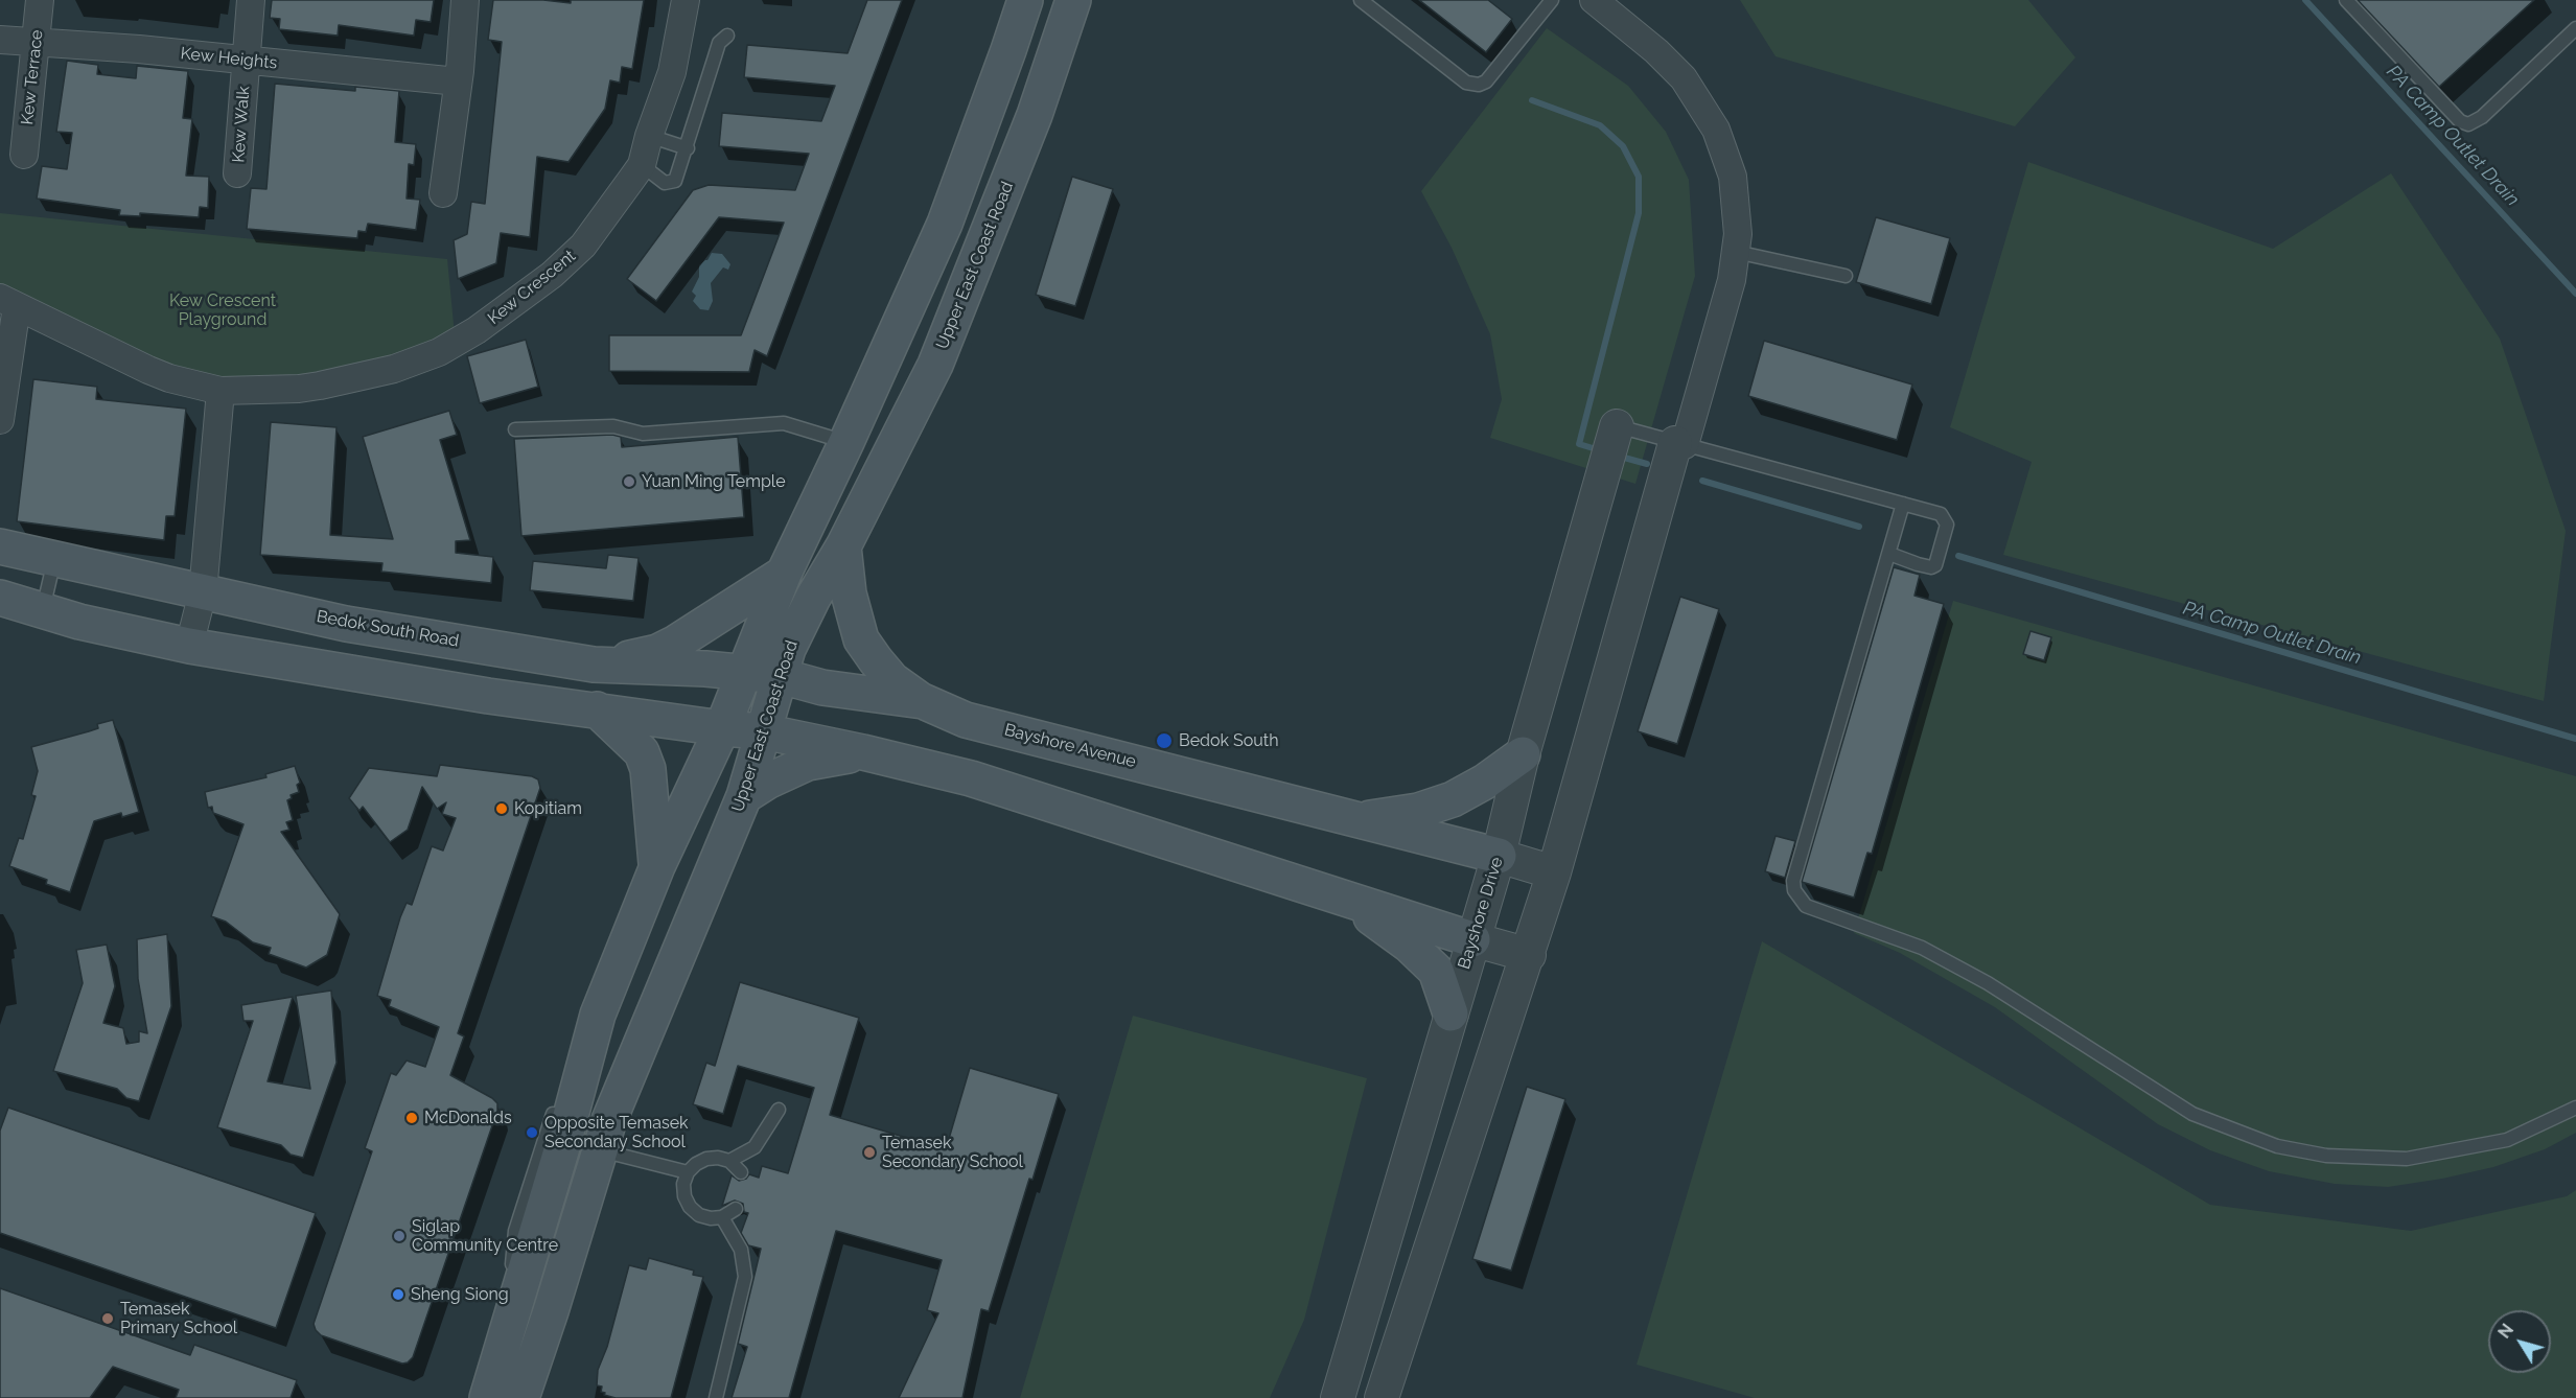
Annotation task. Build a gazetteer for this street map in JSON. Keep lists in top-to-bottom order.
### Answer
{
  "streets": {
    "main road": ["Upper East Coast Road", "Bedok South Road", "Bayshore Avenue"],
    "street": [
      "Kew Heights",
      "Kew Terrace",
      "Kew Walk",
      "Kew Crescent",
      "Bayshore Drive"
    ]
  },
  "crossings": [
    ["Kew Heights", "Kew Terrace"],
    ["Kew Heights", "Kew Walk"],
    ["Upper East Coast Road", "Bedok South Road"],
    ["Upper East Coast Road", "Bayshore Avenue"],
    ["Bedok South Road", "Bayshore Avenue"],
    ["Bayshore Avenue", "Bayshore Drive"]
  ],
  "water": ["PA Camp Outlet Drain"],
  "parks": ["Kew Crescent Playground"],
  "places": [
    "Yuan Ming Temple",
    "Bedok South",
    "Kopitiam",
    "McDonalds",
    "Opposite Temasek Secondary School",
    "Temasek Secondary School",
    "Siglap Community Centre",
    "Sheng Siong",
    "Temasek Primary School"
  ],
  "north": "top left"
}
